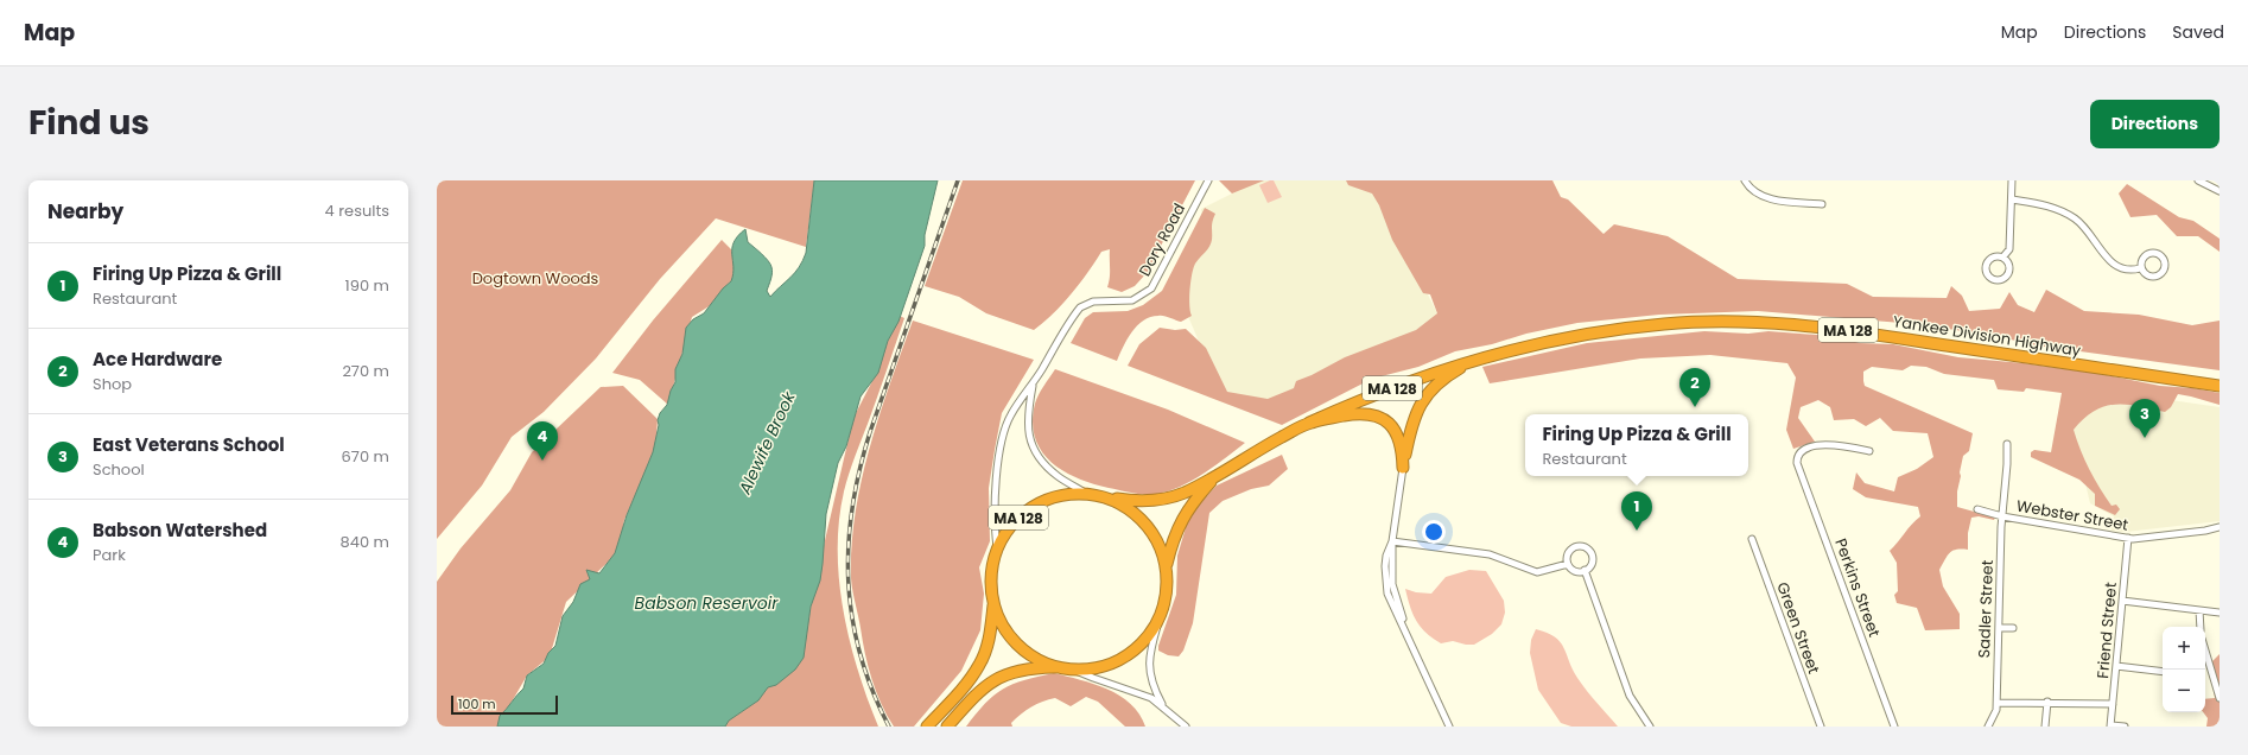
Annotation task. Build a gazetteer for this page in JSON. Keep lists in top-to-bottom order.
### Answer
{
  "streets": {
    "highway": ["MA 128", "Yankee Division Highway"],
    "street": [
      "Dory Road",
      "Webster Street",
      "Perkins Street",
      "Sadler Street",
      "Green Street",
      "Friend Street"
    ]
  },
  "crossings": [
    ["Dory Road", "MA 128"],
    ["MA 128", "Yankee Division Highway"],
    ["Webster Street", "Sadler Street"],
    ["Webster Street", "Friend Street"]
  ],
  "water": ["Alewife Brook", "Babson Reservoir"],
  "parks": ["Dogtown Woods"],
  "scale_bar": "100 m",
  "page": {
    "header": "Map",
    "nav": ["Map", "Directions", "Saved"],
    "title": "Find us",
    "buttons": "Directions",
    "heading": ["Nearby", "4 results"],
    "list": [
      {
        "mark": "1",
        "name": "Firing Up Pizza & Grill",
        "note": "Restaurant",
        "value": "190 m"
      },
      {
        "mark": "2",
        "name": "Ace Hardware",
        "note": "Shop",
        "value": "270 m"
      },
      {
        "mark": "3",
        "name": "East Veterans School",
        "note": "School",
        "value": "670 m"
      },
      {
        "mark": "4",
        "name": "Babson Watershed",
        "note": "Park",
        "value": "840 m"
      }
    ],
    "pins": [
      "2",
      "3",
      "4",
      "1"
    ],
    "popup": ["Firing Up Pizza & Grill", "Restaurant"],
    "map_buttons": ["+", "−"],
    "scale": "100 m"
  }
}
